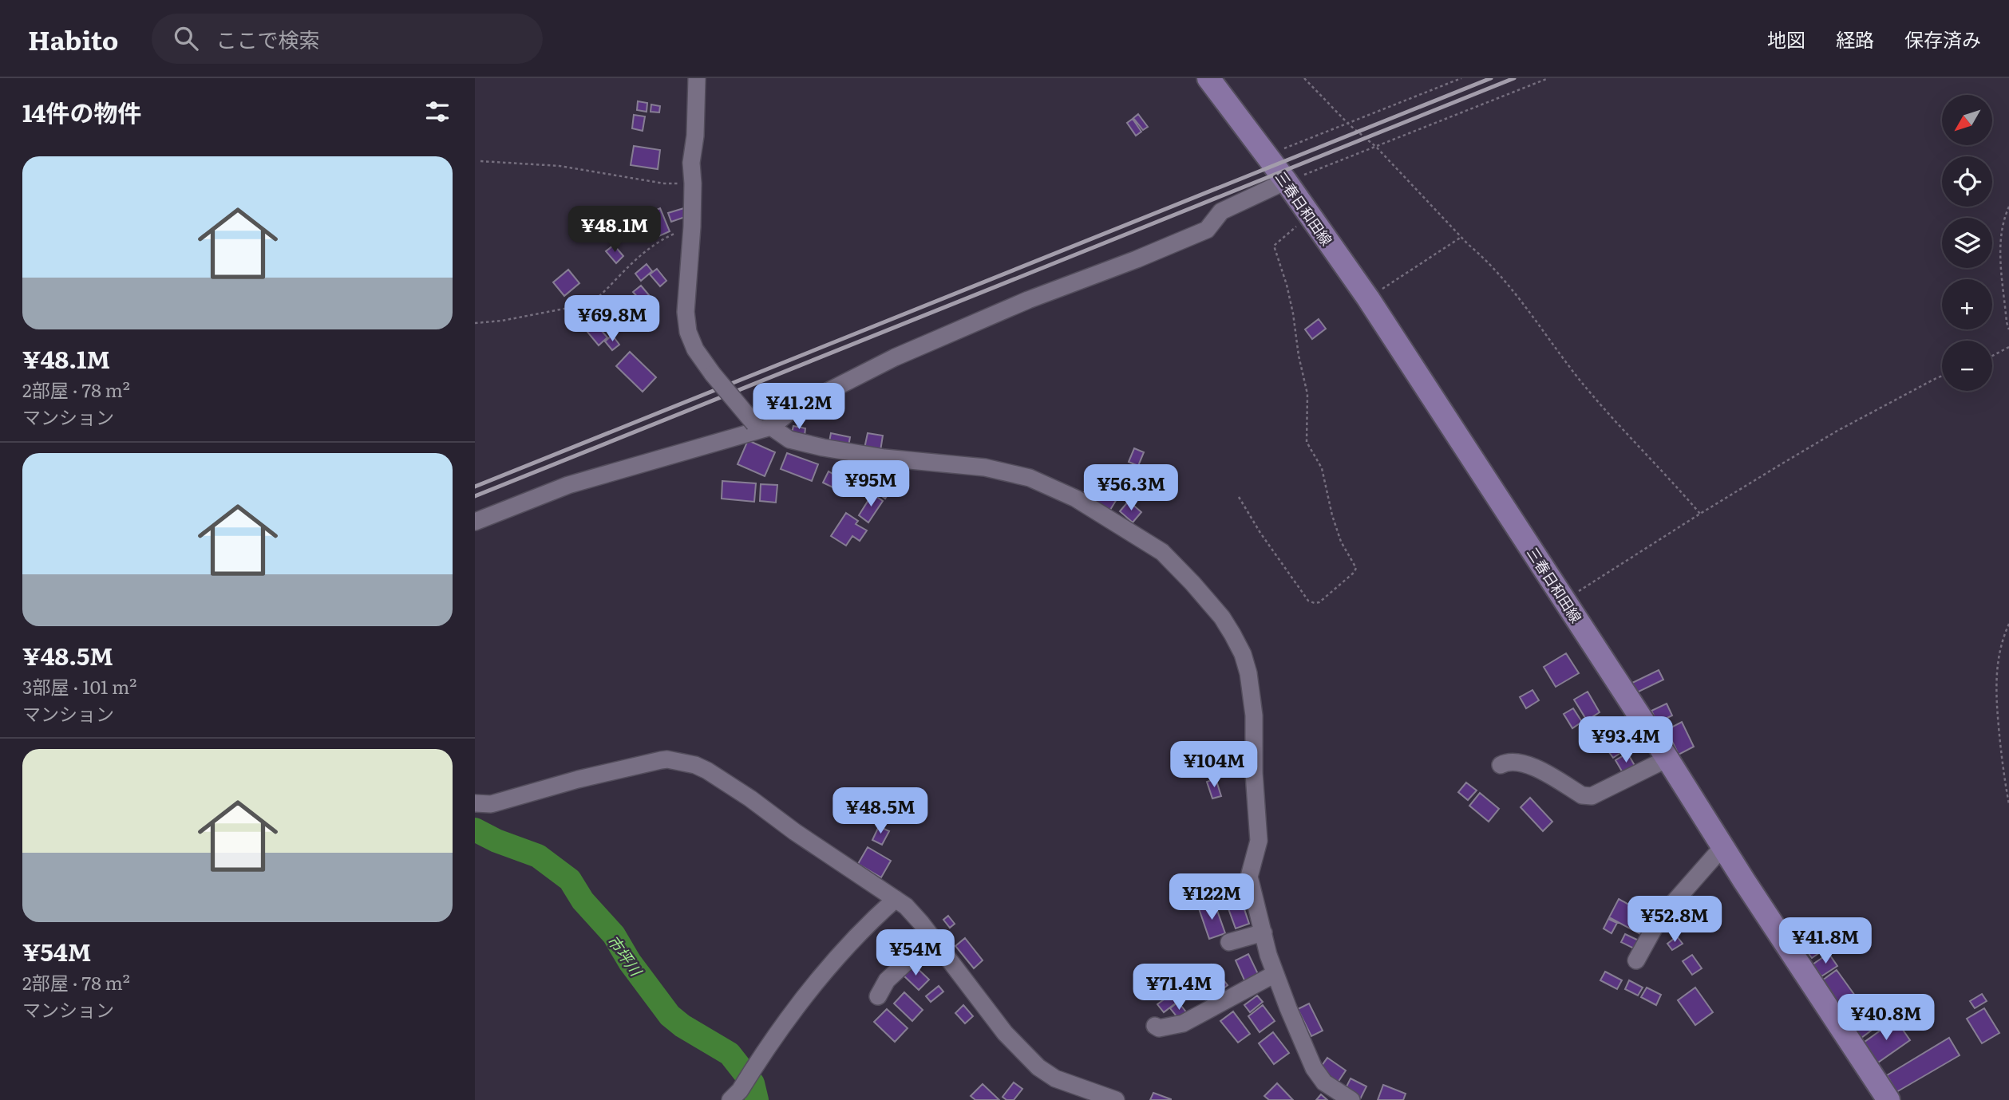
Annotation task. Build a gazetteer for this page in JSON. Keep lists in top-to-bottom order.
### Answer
{
  "streets": {
    "main road": ["三春日和田線"]
  },
  "water": ["市坪川"],
  "north": "bottom left",
  "page": {
    "header": "Habito",
    "search": "ここで検索",
    "nav": ["地図", "経路", "保存済み"],
    "heading": "14件の物件",
    "map_buttons": ["+", "−"],
    "list": [
      {
        "name": "¥48.1M",
        "note": "2部屋 · 78 m² · マンション"
      },
      {
        "name": "¥48.5M",
        "note": "3部屋 · 101 m² · マンション"
      },
      {
        "name": "¥54M",
        "note": "2部屋 · 78 m² · マンション"
      }
    ],
    "price": [
      "¥48.1M",
      "¥69.8M",
      "¥41.2M",
      "¥95M",
      "¥56.3M",
      "¥93.4M",
      "¥104M",
      "¥48.5M",
      "¥122M",
      "¥52.8M",
      "¥41.8M",
      "¥54M",
      "¥71.4M",
      "¥40.8M"
    ]
  }
}
